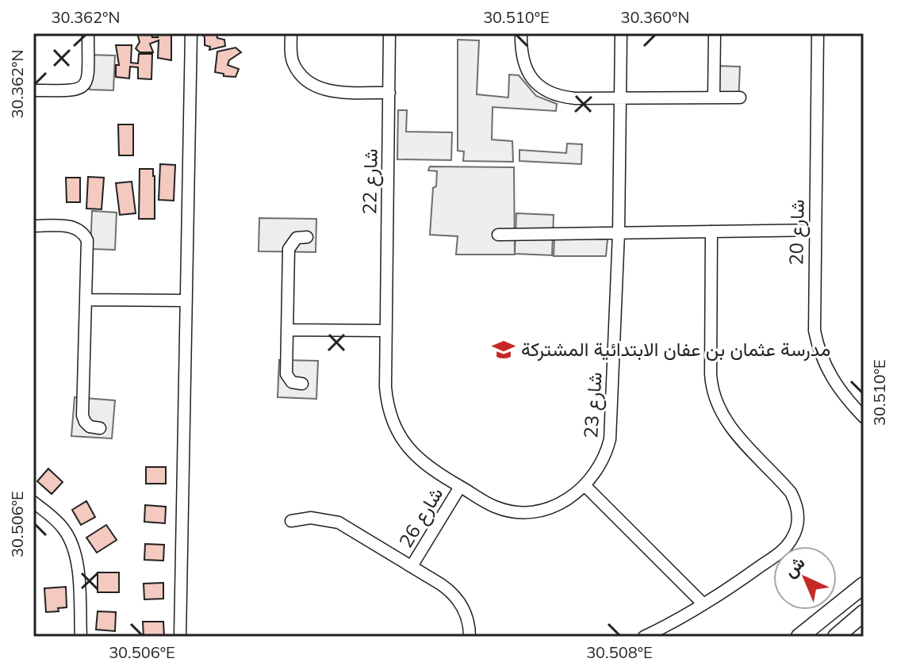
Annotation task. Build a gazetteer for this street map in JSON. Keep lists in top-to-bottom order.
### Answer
{
  "streets": {
    "street": [
      "شارع 22",
      "شارع 20",
      "شارع 23",
      "شارع 26"
    ]
  },
  "crossings": [
    ["شارع 22", "شارع 23"],
    ["شارع 23", "شارع 26"]
  ],
  "places": {
    "school or university": ["مدرسة عثمان بن عفان الابتدائية المشتركة"]
  },
  "north": "top left",
  "coordinates": [
    "30.362°N",
    "30.510°E",
    "30.360°N",
    "30.506°E",
    "30.508°E"
  ]
}
